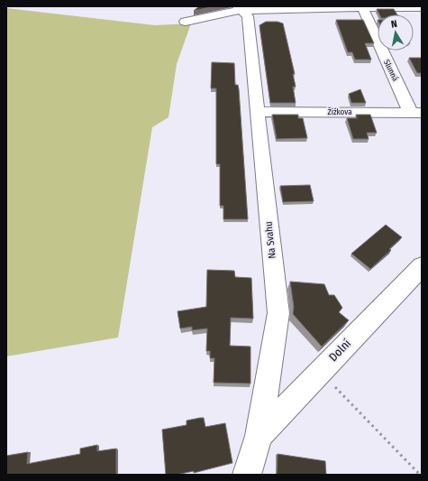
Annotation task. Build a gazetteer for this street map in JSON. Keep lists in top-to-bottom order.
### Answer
{
  "streets": {
    "street": [
      "Slunná",
      "Žižkova",
      "Na Svahu",
      "Dolní"
    ]
  },
  "crossings": [
    ["Slunná", "Žižkova"],
    ["Žižkova", "Na Svahu"],
    ["Na Svahu", "Dolní"]
  ],
  "north": "top"
}
